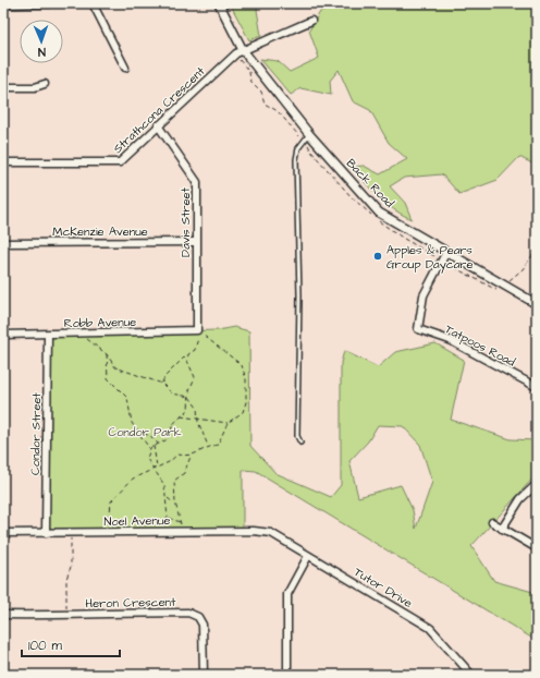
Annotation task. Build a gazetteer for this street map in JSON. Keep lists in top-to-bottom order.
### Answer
{
  "streets": {
    "street": [
      "Strathcona Crescent",
      "Back Road",
      "Davis Street",
      "McKenzie Avenue",
      "Robb Avenue",
      "Tatpoos Road",
      "Condor Street",
      "Noel Avenue",
      "Tutor Drive",
      "Heron Crescent"
    ]
  },
  "crossings": [
    ["Strathcona Crescent", "Back Road"],
    ["Strathcona Crescent", "Davis Street"],
    ["Back Road", "Tatpoos Road"],
    ["Davis Street", "McKenzie Avenue"],
    ["Davis Street", "Robb Avenue"],
    ["Robb Avenue", "Condor Street"],
    ["Condor Street", "Noel Avenue"],
    ["Noel Avenue", "Tutor Drive"]
  ],
  "parks": ["Condor Park"],
  "places": ["Apples & Pears Group Daycare"],
  "scale_bar": "100 m",
  "north": "bottom"
}
